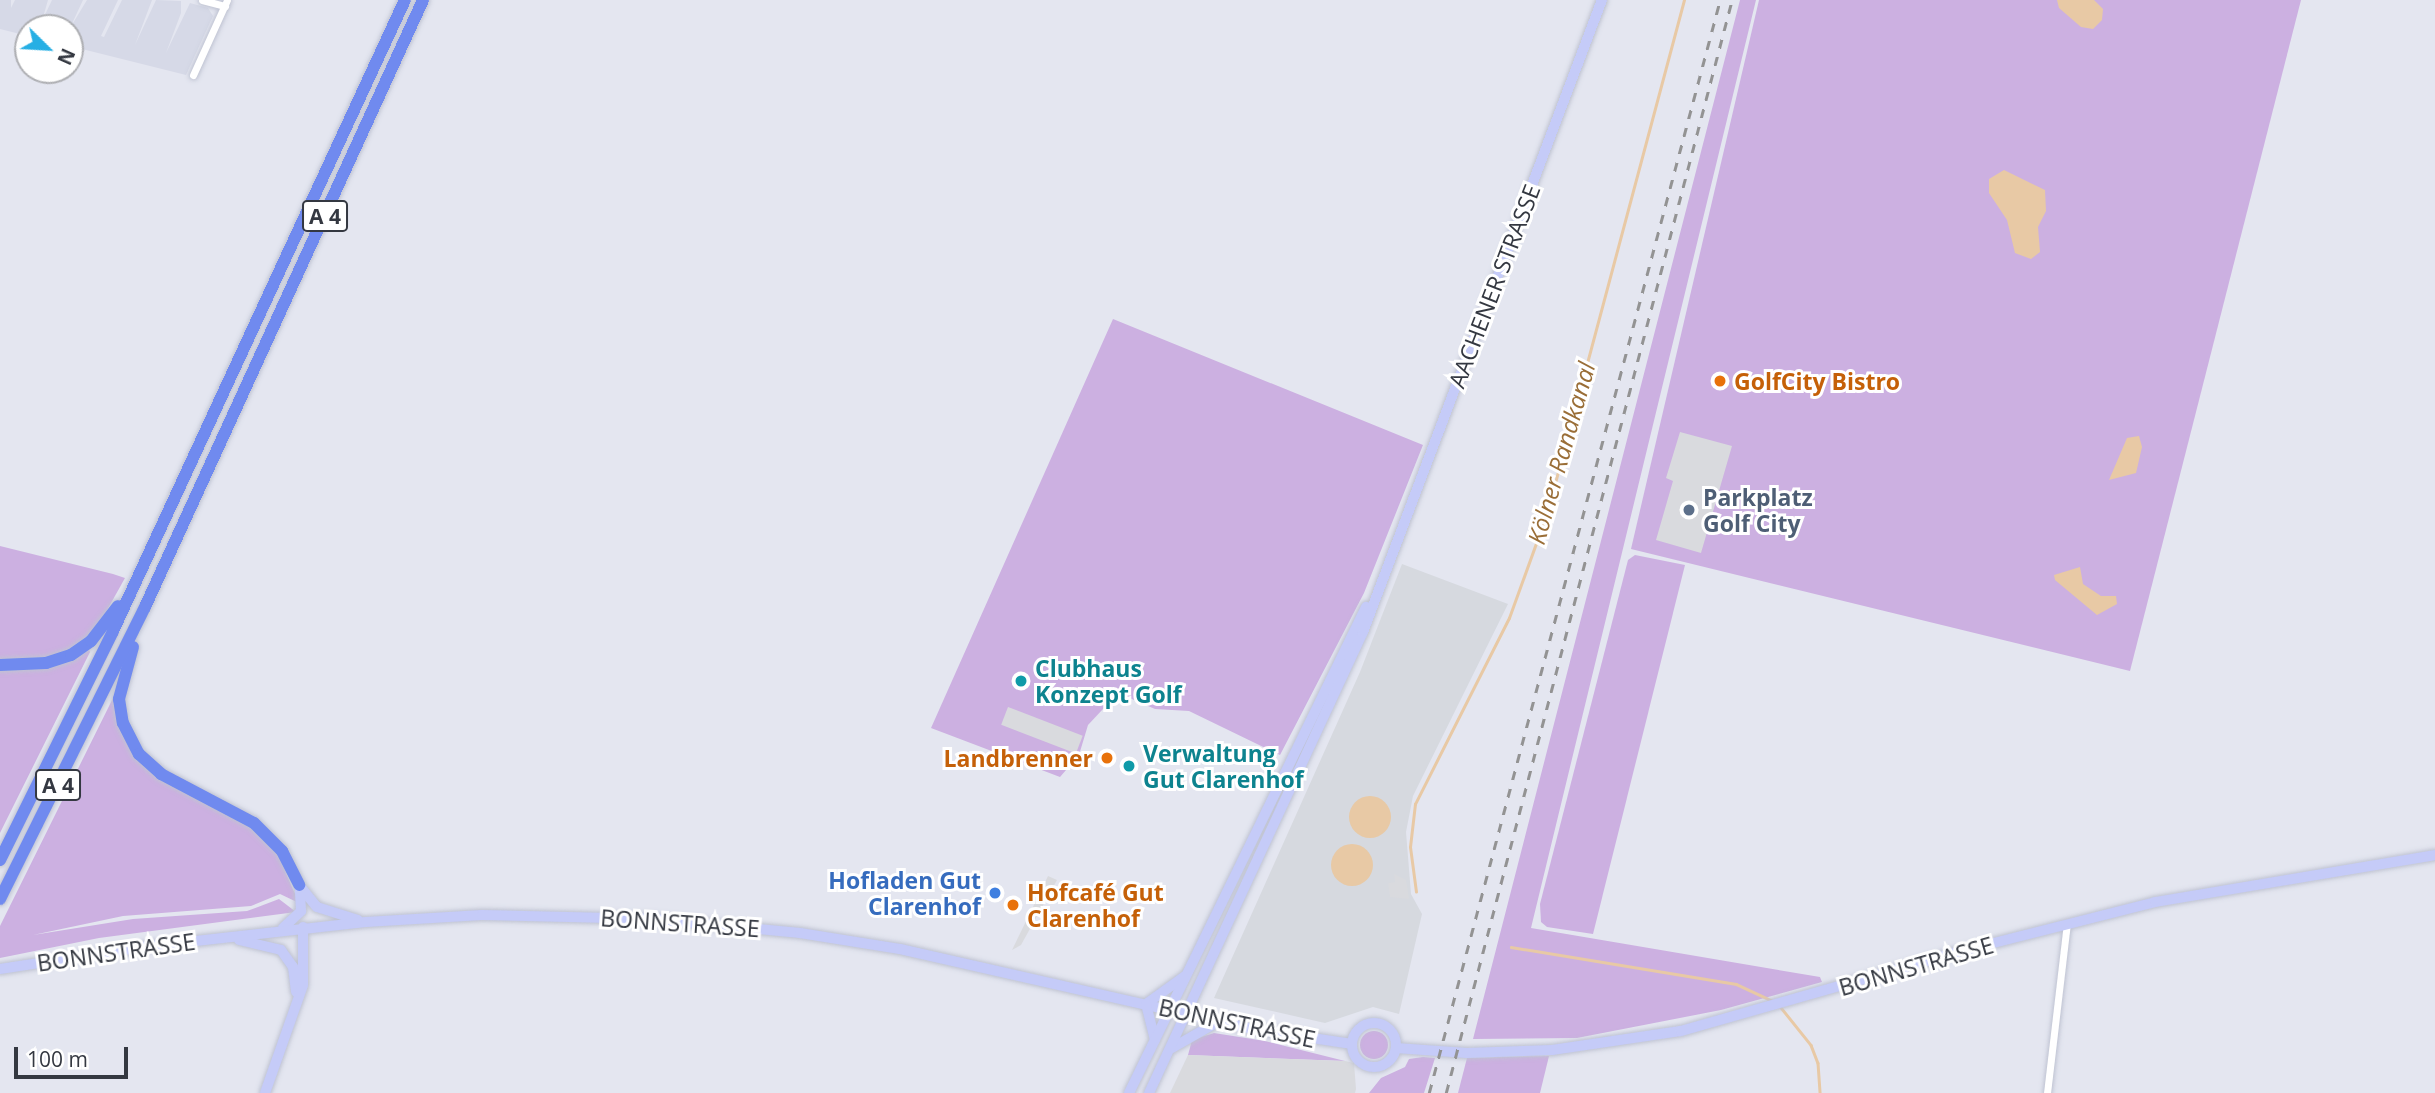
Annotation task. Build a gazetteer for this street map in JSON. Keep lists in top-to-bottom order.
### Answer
{
  "streets": {
    "highway": ["A 4"],
    "main road": ["AACHENER STRASSE", "BONNSTRASSE"]
  },
  "crossings": [
    ["AACHENER STRASSE", "BONNSTRASSE"]
  ],
  "water": ["Kölner Randkanal"],
  "places": [
    "GolfCity Bistro",
    "Parkplatz Golf City",
    "Clubhaus Konzept Golf",
    "Landbrenner",
    "Verwaltung Gut Clarenhof",
    "Hofladen Gut Clarenhof",
    "Hofcafé Gut Clarenhof"
  ],
  "scale_bar": "100 m",
  "north": "bottom right"
}
